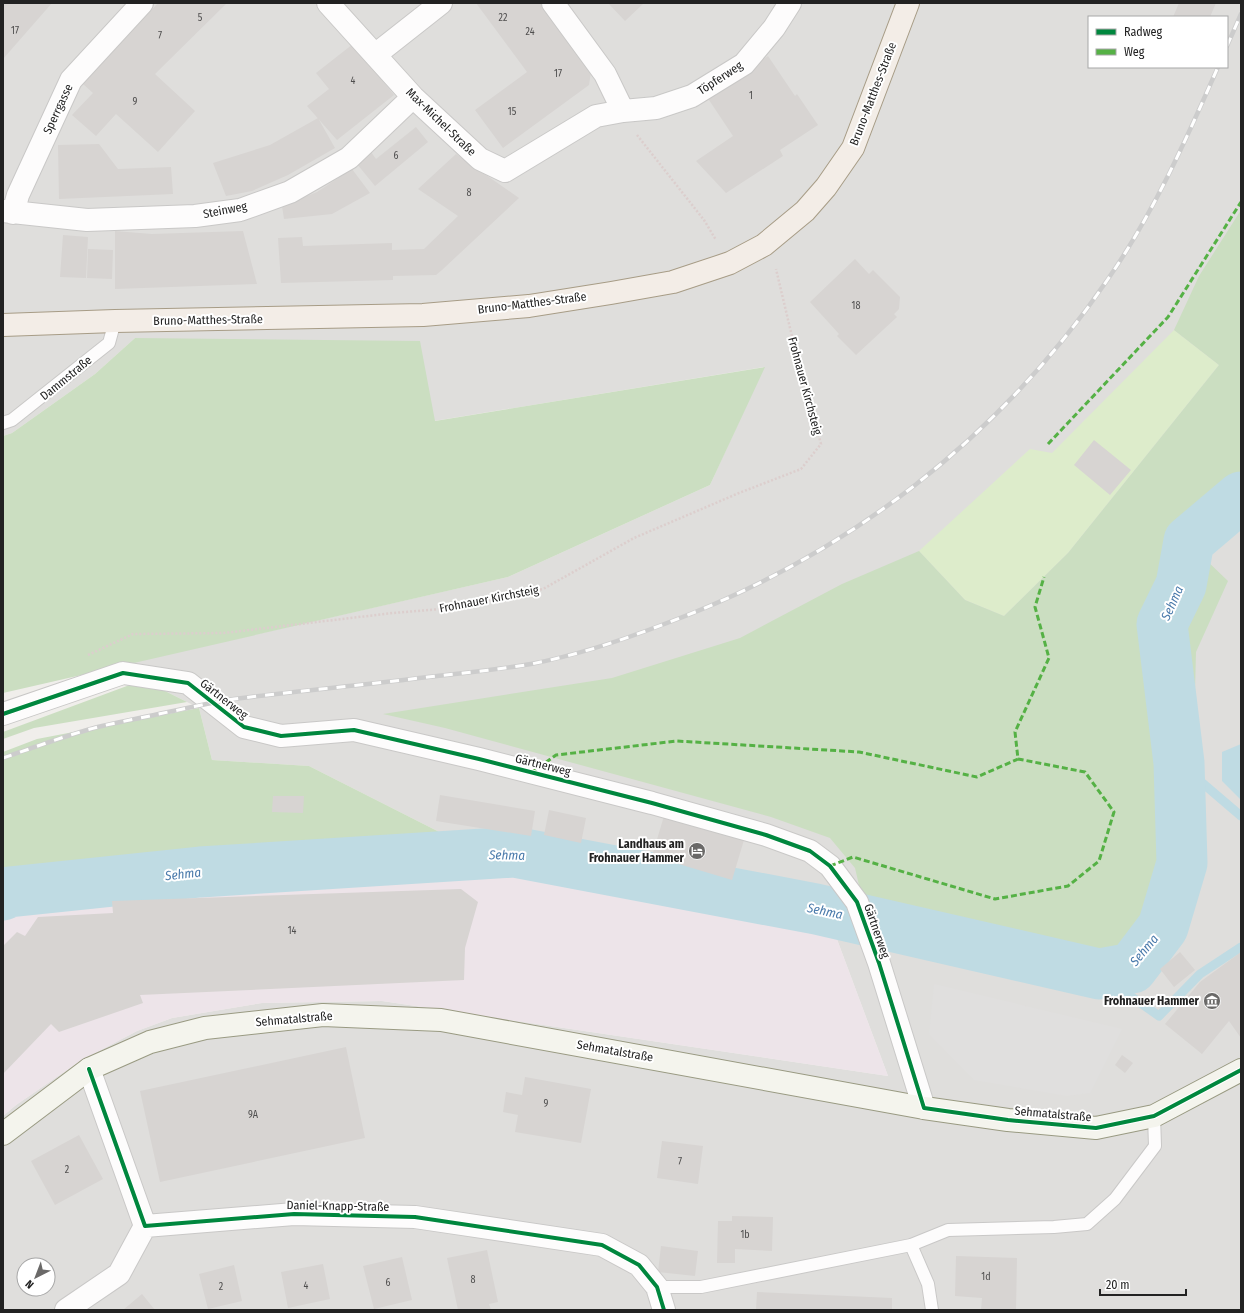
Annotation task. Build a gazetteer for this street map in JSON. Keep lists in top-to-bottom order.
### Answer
{
  "streets": {
    "main road": ["Bruno-Matthes-Straße", "Sehmatalstraße"],
    "street": [
      "Töpferweg",
      "Sperrgasse",
      "Max-Michel-Straße",
      "Steinweg",
      "Gärtnerweg",
      "Daniel-Knapp-Straße"
    ],
    "lane": ["Dammstraße"],
    "path": ["Frohnauer Kirchsteig"]
  },
  "crossings": [
    ["Töpferweg", "Max-Michel-Straße"],
    ["Bruno-Matthes-Straße", "Dammstraße"],
    ["Bruno-Matthes-Straße", "Frohnauer Kirchsteig"],
    ["Sperrgasse", "Steinweg"],
    ["Max-Michel-Straße", "Steinweg"],
    ["Gärtnerweg", "Sehmatalstraße"]
  ],
  "water": ["Sehma"],
  "places": {
    "hotel": ["Landhaus am Frohnauer Hammer"],
    "museum": ["Frohnauer Hammer"]
  },
  "house_numbers": [
    "5",
    "22",
    "17",
    "24",
    "7",
    "17",
    "4",
    "1",
    "9",
    "15",
    "6",
    "8",
    "18",
    "14",
    "9",
    "9A",
    "7",
    "2",
    "1b",
    "1d",
    "8",
    "6",
    "4",
    "2"
  ],
  "legend": ["Radweg", "Weg"],
  "scale_bar": "20 m",
  "north": "bottom left"
}
